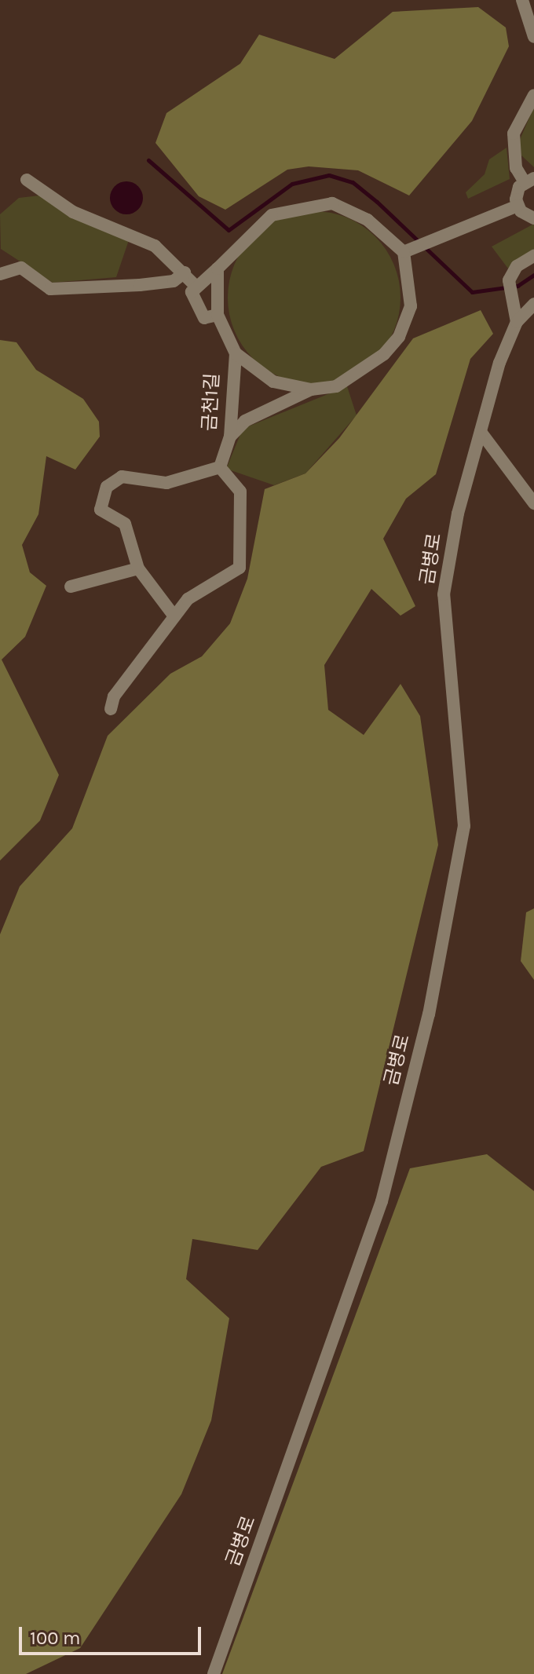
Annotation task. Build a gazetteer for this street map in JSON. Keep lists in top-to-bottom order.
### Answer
{
  "streets": {
    "street": ["금천1길", "금병로"]
  },
  "scale_bar": "100 m"
}
